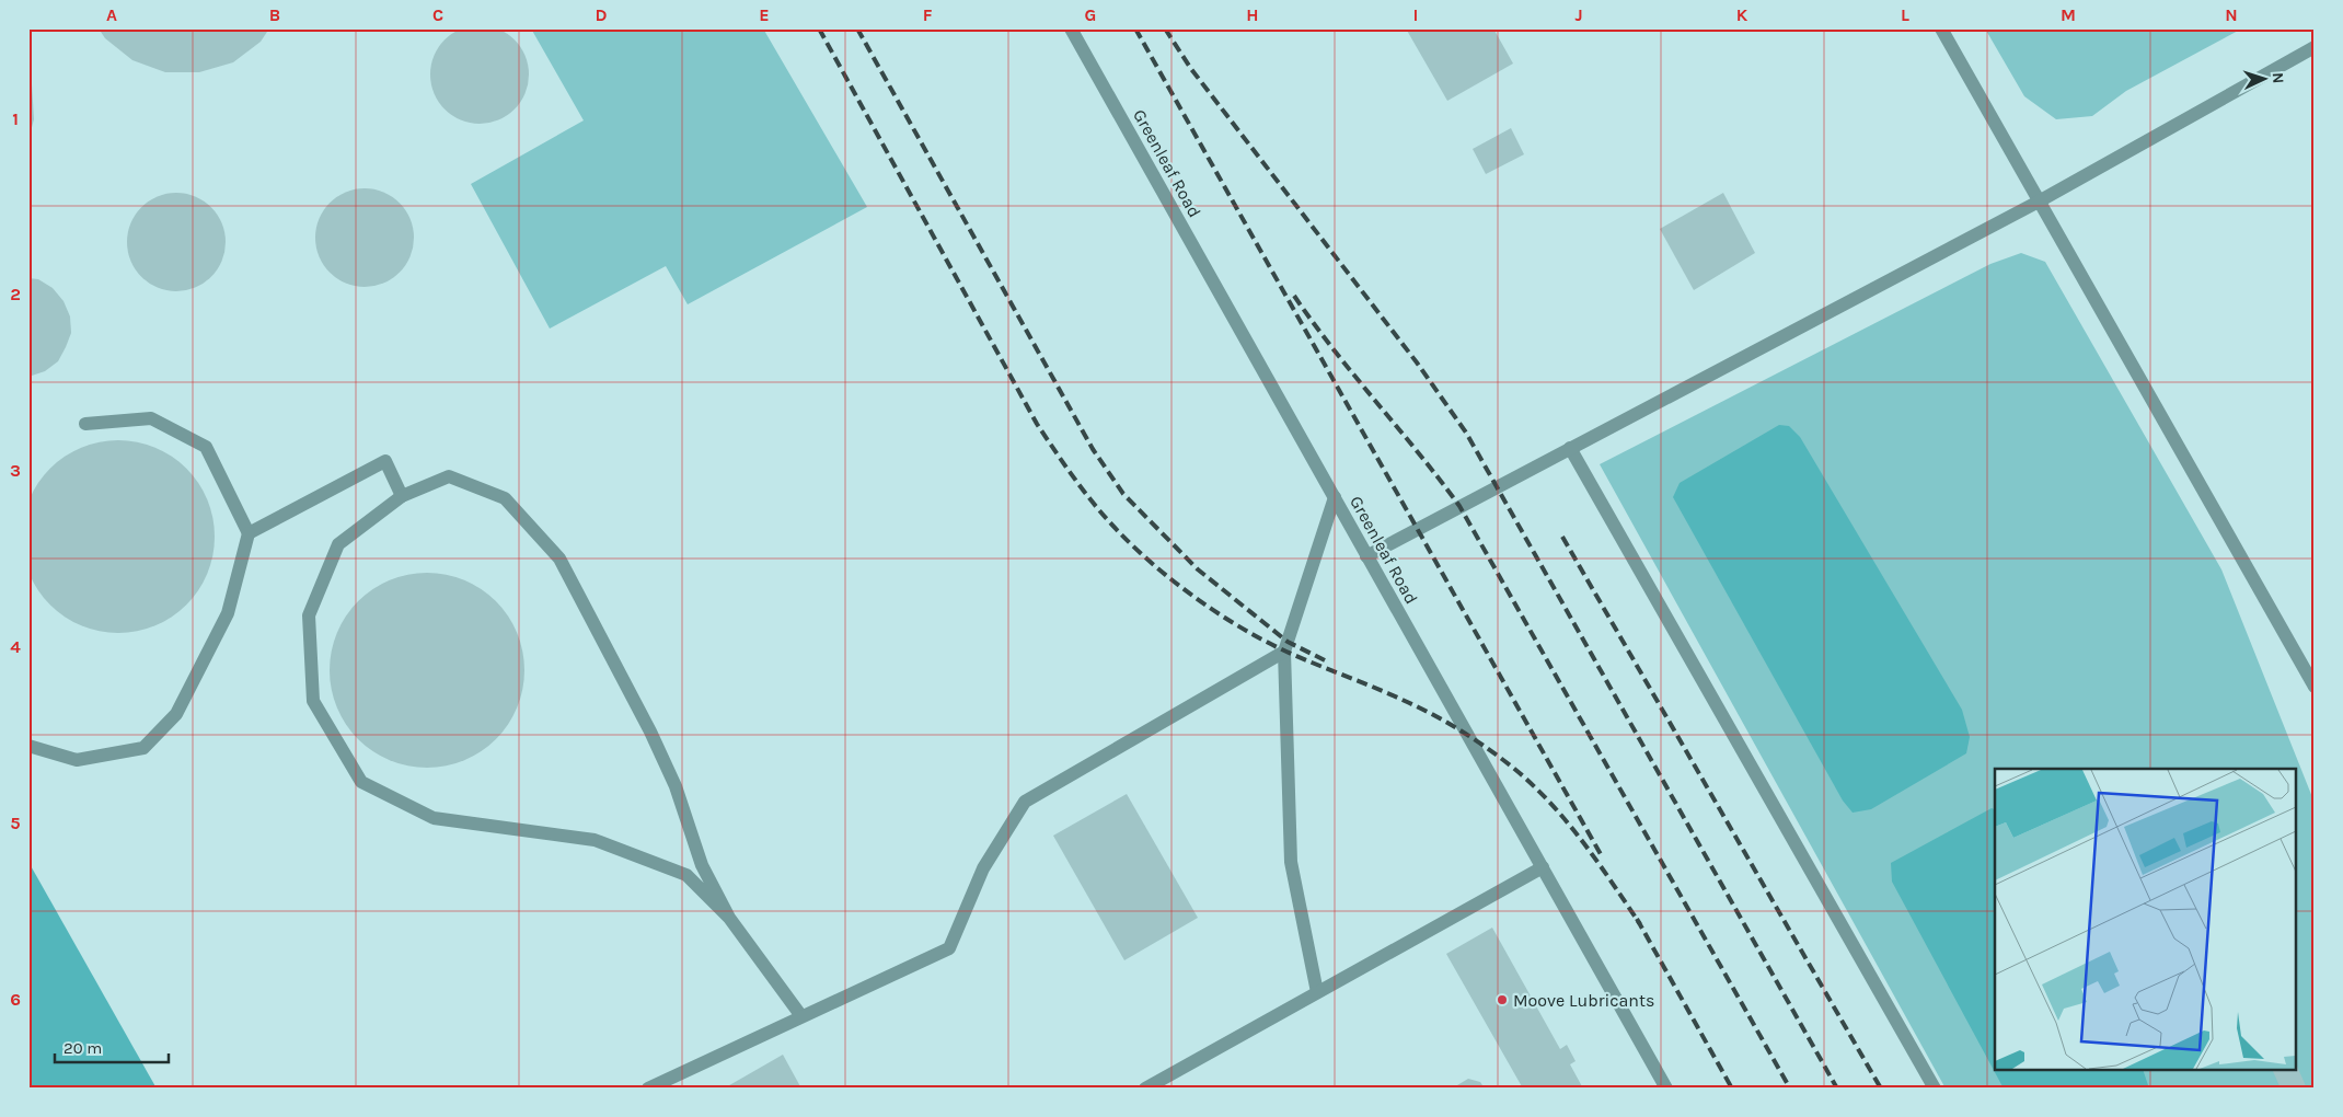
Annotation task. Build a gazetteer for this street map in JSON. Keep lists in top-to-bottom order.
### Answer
{
  "streets": {
    "street": ["Greenleaf Road"]
  },
  "places": ["Moove Lubricants"],
  "scale_bar": "20 m",
  "north": "right",
  "grid": {
    "columns": [
      "A",
      "B",
      "C",
      "D",
      "E",
      "F",
      "G",
      "H",
      "I",
      "J",
      "K",
      "L",
      "M",
      "N"
    ],
    "rows": [
      "1",
      "2",
      "3",
      "4",
      "5",
      "6"
    ]
  }
}
